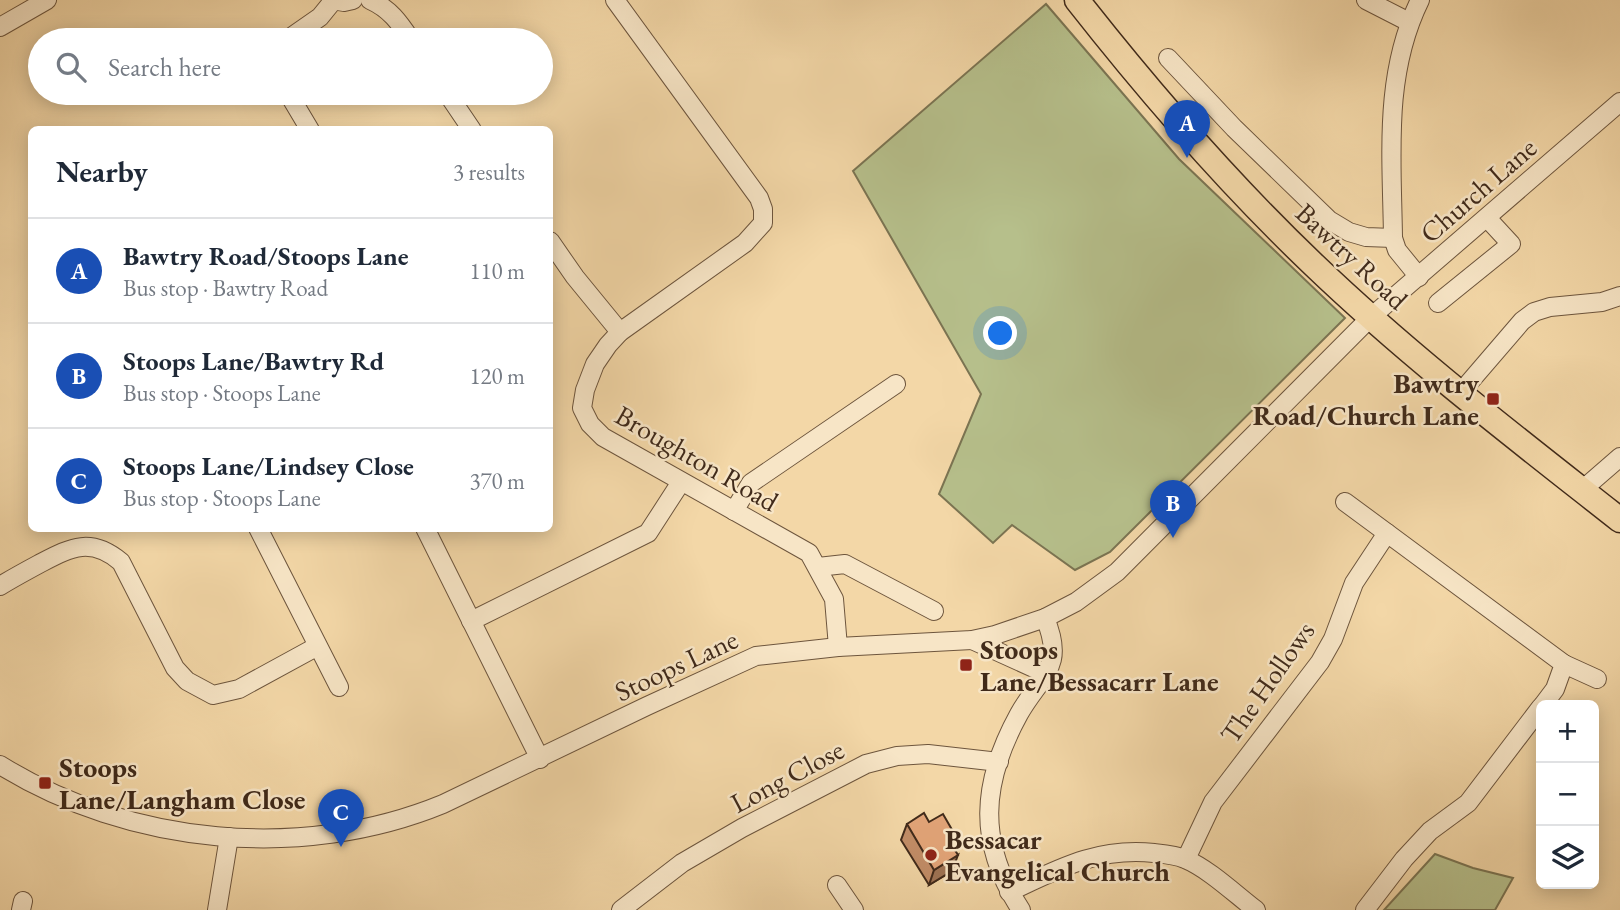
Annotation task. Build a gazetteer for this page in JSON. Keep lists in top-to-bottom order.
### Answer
{
  "streets": {
    "highway": ["Bawtry Road"],
    "street": [
      "Church Lane",
      "Broughton Road",
      "Stoops Lane",
      "The Hollows",
      "Long Close"
    ]
  },
  "crossings": [
    ["Church Lane", "Bawtry Road"],
    ["Church Lane", "Stoops Lane"],
    ["Bawtry Road", "Stoops Lane"],
    ["Broughton Road", "Stoops Lane"]
  ],
  "places": {
    "transit": ["Bawtry Road/Church Lane", "Stoops Lane/Bessacarr Lane", "Stoops Lane/Langham Close"],
    "other": ["Bessacar Evangelical Church"]
  },
  "page": {
    "search": "Search here",
    "pins": ["A", "B", "C"],
    "heading": ["Nearby", "3 results"],
    "list": [
      {
        "mark": "A",
        "name": "Bawtry Road/Stoops Lane",
        "note": "Bus stop · Bawtry Road",
        "value": "110 m"
      },
      {
        "mark": "B",
        "name": "Stoops Lane/Bawtry Rd",
        "note": "Bus stop · Stoops Lane",
        "value": "120 m"
      },
      {
        "mark": "C",
        "name": "Stoops Lane/Lindsey Close",
        "note": "Bus stop · Stoops Lane",
        "value": "370 m"
      }
    ],
    "map_buttons": ["+", "−"]
  }
}
